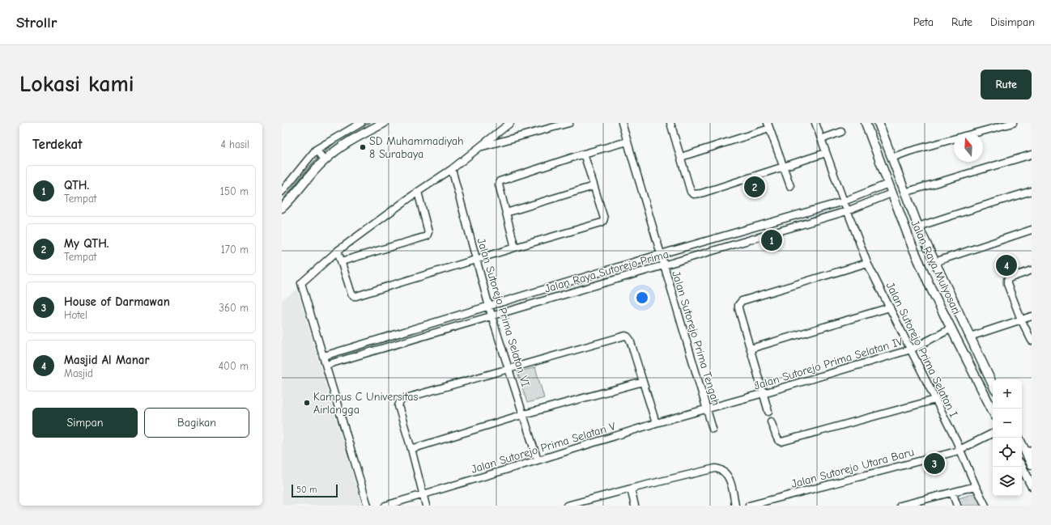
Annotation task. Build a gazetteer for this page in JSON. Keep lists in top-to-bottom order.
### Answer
{
  "streets": {
    "main road": ["Jalan Raya Mulyosari"],
    "street": [
      "Jalan Raya Sutorejo Prima",
      "Jalan Sutorejo Prima Selatan VI",
      "Jalan Sutorejo Prima Tengah",
      "Jalan Sutorejo Prima Selatan I",
      "Jalan Sutorejo Prima Selatan IV",
      "Jalan Sutorejo Prima Selatan V",
      "Jalan Sutorejo Utara Baru"
    ]
  },
  "crossings": [
    ["Jalan Raya Mulyosari", "Jalan Raya Sutorejo Prima"],
    ["Jalan Raya Mulyosari", "Jalan Sutorejo Prima Selatan IV"],
    ["Jalan Raya Sutorejo Prima", "Jalan Sutorejo Prima Selatan VI"],
    ["Jalan Raya Sutorejo Prima", "Jalan Sutorejo Prima Tengah"],
    ["Jalan Raya Sutorejo Prima", "Jalan Sutorejo Prima Selatan I"],
    ["Jalan Sutorejo Prima Selatan VI", "Jalan Sutorejo Prima Selatan V"],
    ["Jalan Sutorejo Prima Tengah", "Jalan Sutorejo Prima Selatan IV"],
    ["Jalan Sutorejo Prima Tengah", "Jalan Sutorejo Prima Selatan V"],
    ["Jalan Sutorejo Prima Selatan I", "Jalan Sutorejo Prima Selatan IV"],
    ["Jalan Sutorejo Prima Selatan I", "Jalan Sutorejo Utara Baru"],
    ["Jalan Sutorejo Prima Selatan IV", "Jalan Sutorejo Prima Selatan V"]
  ],
  "places": ["SD Muhammadiyah 8 Surabaya", "Kampus C Universitas Airlangga"],
  "scale_bar": "50 m",
  "north": "top",
  "page": {
    "header": "Strollr",
    "nav": ["Peta", "Rute", "Disimpan"],
    "buttons": [
      "Rute",
      ["Simpan", "Bagikan"]
    ],
    "title": "Lokasi kami",
    "heading": ["Terdekat", "4 hasil"],
    "list": [
      {
        "mark": "1",
        "name": "QTH.",
        "note": "Tempat",
        "value": "150 m"
      },
      {
        "mark": "2",
        "name": "My QTH.",
        "note": "Tempat",
        "value": "170 m"
      },
      {
        "mark": "3",
        "name": "House of Darmawan",
        "note": "Hotel",
        "value": "360 m"
      },
      {
        "mark": "4",
        "name": "Masjid Al Manar",
        "note": "Masjid",
        "value": "400 m"
      }
    ],
    "pins": [
      "2",
      "1",
      "4",
      "3"
    ],
    "map_buttons": ["+", "−"],
    "scale": "50 m"
  }
}
